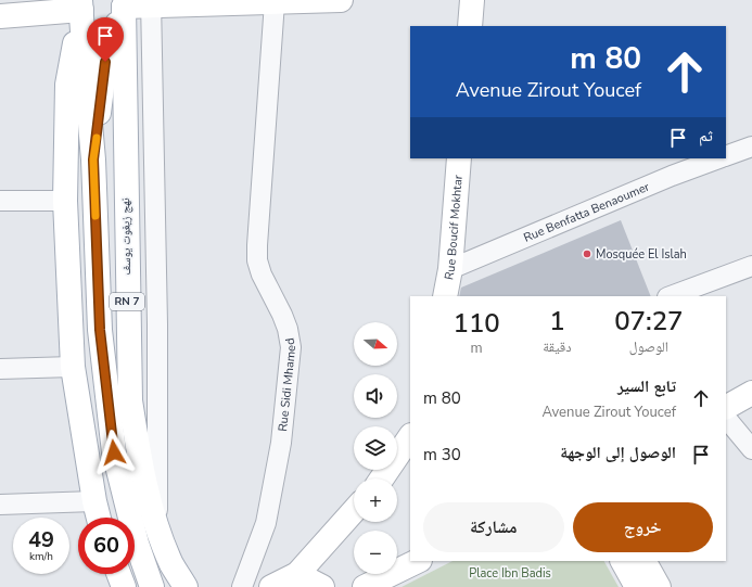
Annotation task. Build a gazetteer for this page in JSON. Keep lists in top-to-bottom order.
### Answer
{
  "streets": {
    "main road": ["Rue Boucif Mokhtar", "نهج زيغوت يوسف", "RN 7"],
    "street": ["Rue Benfatta Benaoumer", "Rue Sidi Mhamed"]
  },
  "crossings": [
    ["Rue Benfatta Benaoumer", "Rue Boucif Mokhtar"],
    ["نهج زيغوت يوسف", "RN 7"]
  ],
  "parks": ["Place Ibn Badis"],
  "places": ["Mosquée El Islah"],
  "north": "right",
  "page": {
    "turn": ["80 m", "Avenue Zirout Youcef"],
    "then": "ثم",
    "eta": [
      "07:27",
      "الوصول",
      "1",
      "دقيقة",
      "110",
      "m"
    ],
    "map_buttons": ["+", "−"],
    "list": [
      {
        "name": "تابع السير",
        "note": "Avenue Zirout Youcef",
        "value": "80 m"
      },
      {
        "name": "الوصول إلى الوجهة",
        "value": "30 m"
      }
    ],
    "buttons": ["خروج", "مشاركة"],
    "speed": "49 km/h",
    "limit": "60"
  }
}
